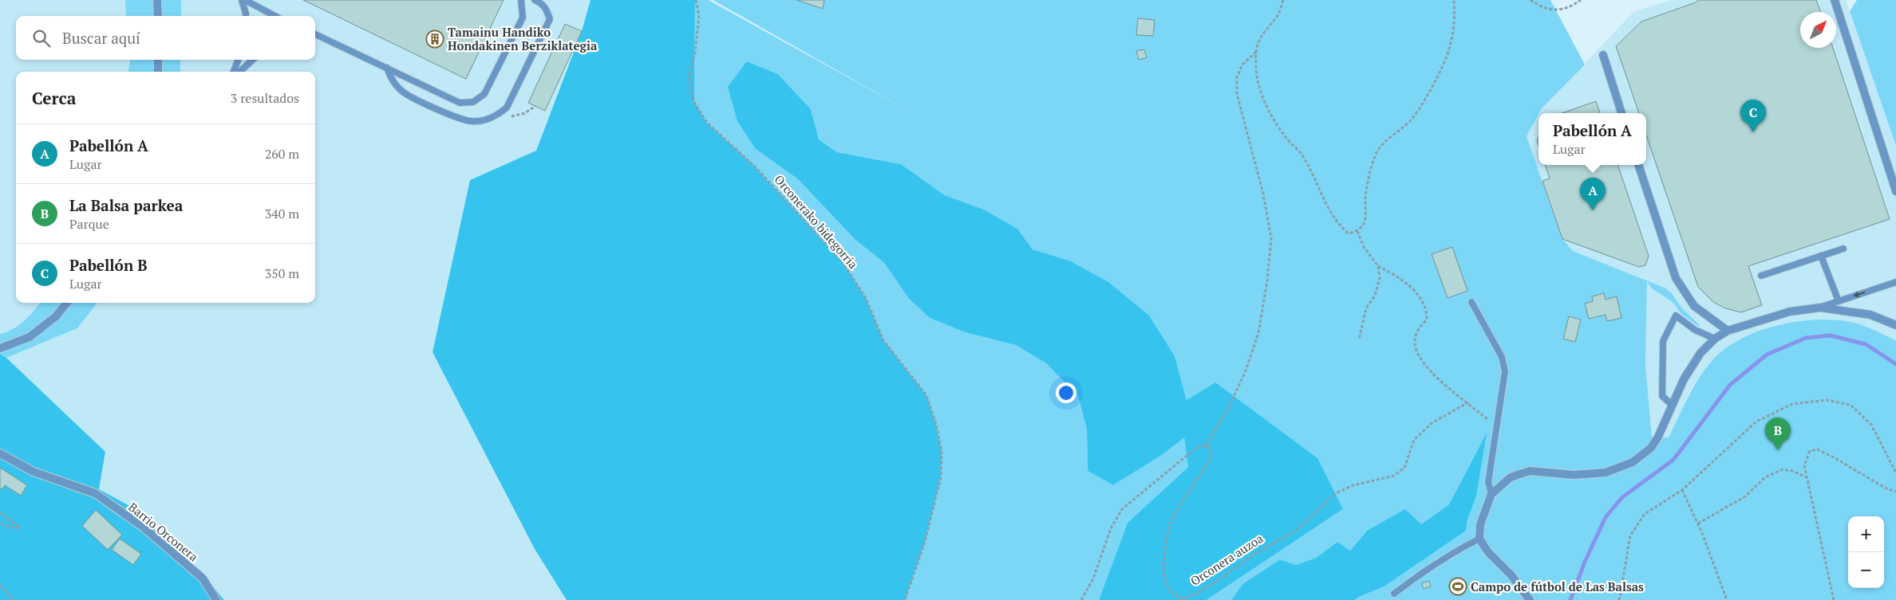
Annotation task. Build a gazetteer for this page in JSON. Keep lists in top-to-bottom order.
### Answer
{
  "streets": {
    "street": ["Barrio Orconera"],
    "path": ["Orconerako bidegorria", "Orconera auzoa"]
  },
  "places": {
    "building": ["Tamainu Handiko Hondakinen Berziklategia"],
    "sports": ["Campo de fútbol de Las Balsas"]
  },
  "north": "top right",
  "page": {
    "search": "Buscar aquí",
    "heading": ["Cerca", "3 resultados"],
    "pins": ["C", "A", "B"],
    "popup": ["Pabellón A", "Lugar"],
    "list": [
      {
        "mark": "A",
        "name": "Pabellón A",
        "note": "Lugar",
        "value": "260 m"
      },
      {
        "mark": "B",
        "name": "La Balsa parkea",
        "note": "Parque",
        "value": "340 m"
      },
      {
        "mark": "C",
        "name": "Pabellón B",
        "note": "Lugar",
        "value": "350 m"
      }
    ],
    "map_buttons": ["+", "−"]
  }
}
